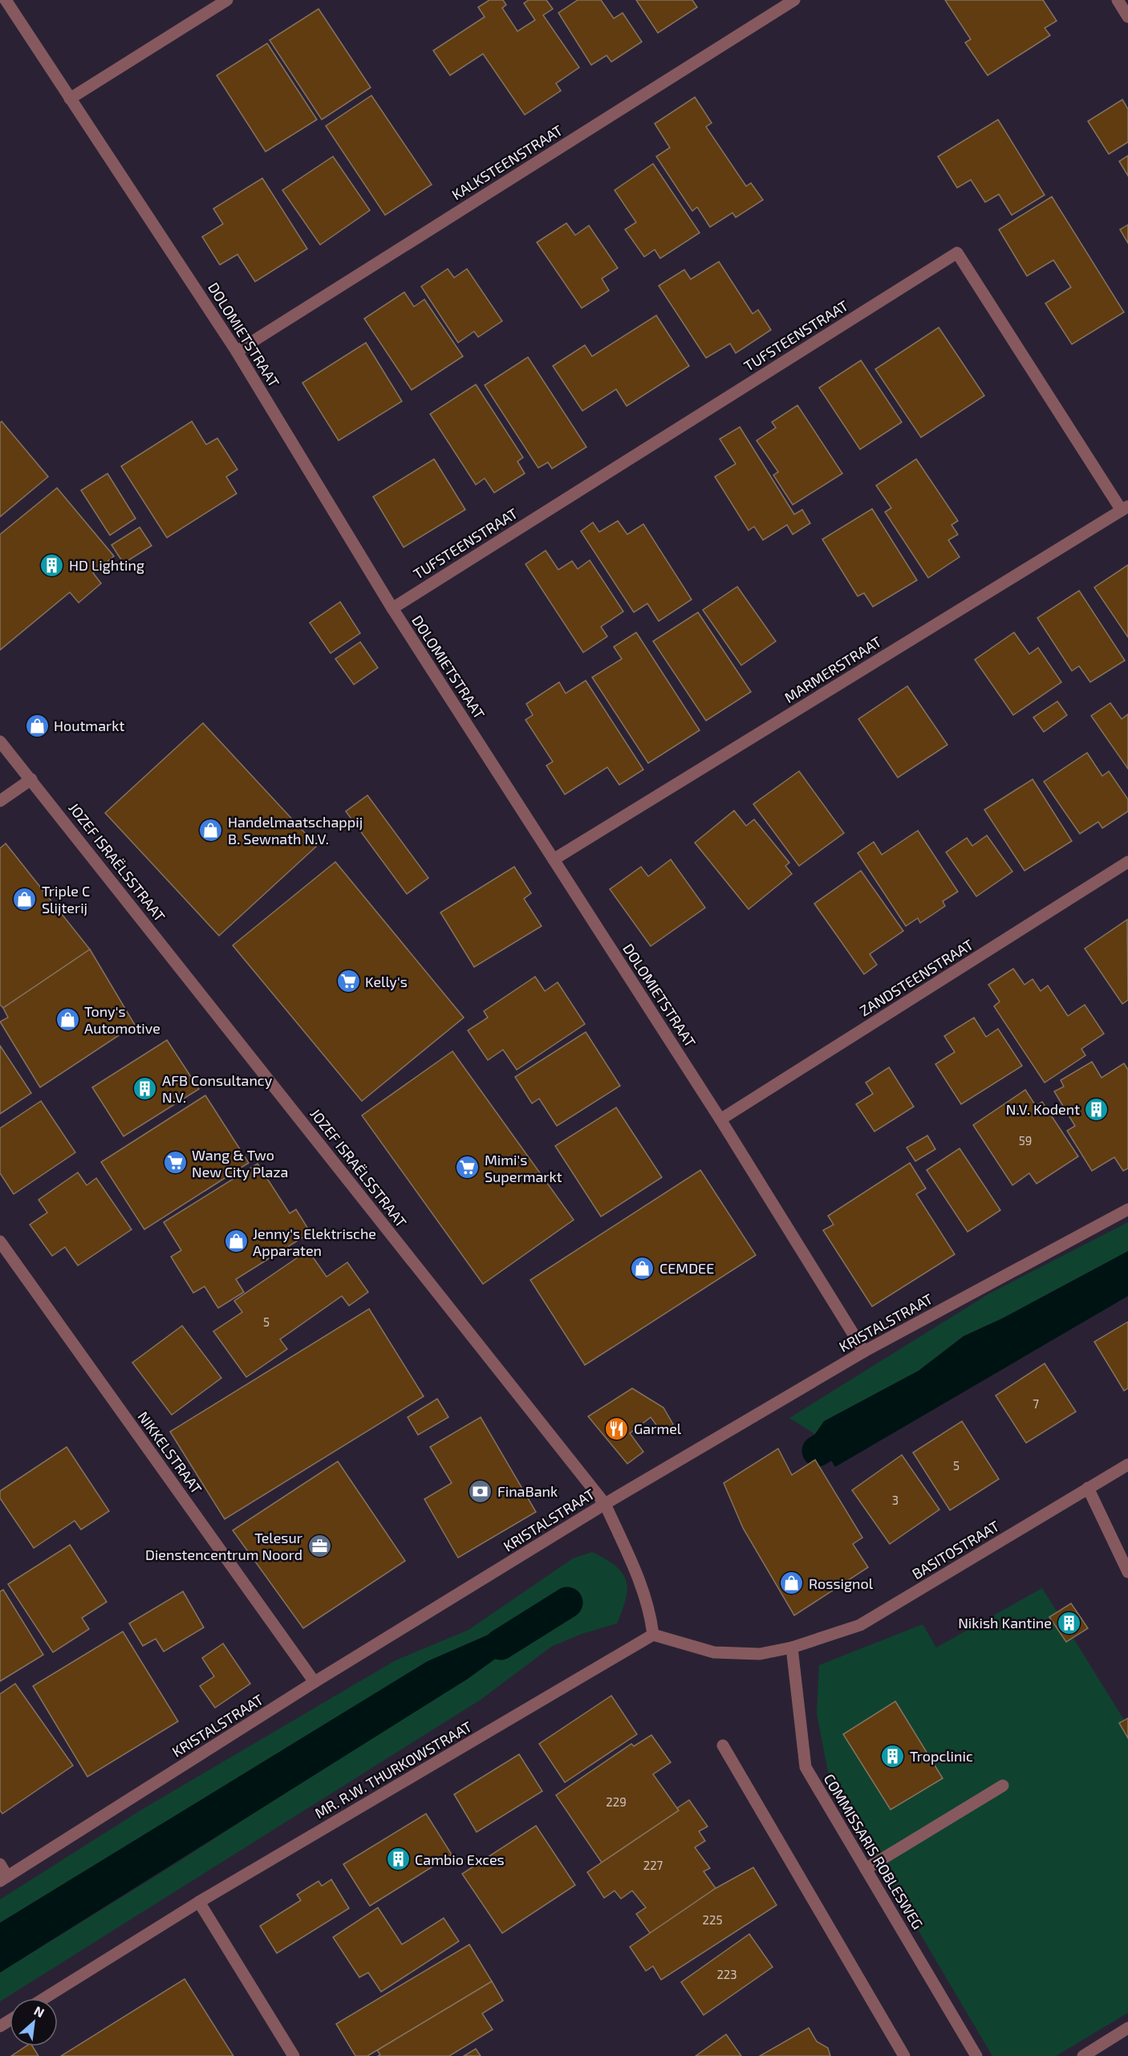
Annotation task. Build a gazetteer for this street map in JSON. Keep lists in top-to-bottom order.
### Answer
{
  "streets": {
    "street": [
      "KALKSTEENSTRAAT",
      "DOLOMIETSTRAAT",
      "TUFSTEENSTRAAT",
      "MARMERSTRAAT",
      "JOZEF ISRAËLSSTRAAT",
      "ZANDSTEENSTRAAT",
      "KRISTALSTRAAT",
      "NIKKELSTRAAT",
      "BASITOSTRAAT",
      "MR. R.W. THURKOWSTRAAT",
      "COMMISSARIS ROBLESWEG"
    ]
  },
  "crossings": [
    ["KALKSTEENSTRAAT", "DOLOMIETSTRAAT"],
    ["DOLOMIETSTRAAT", "TUFSTEENSTRAAT"],
    ["DOLOMIETSTRAAT", "MARMERSTRAAT"],
    ["DOLOMIETSTRAAT", "ZANDSTEENSTRAAT"],
    ["DOLOMIETSTRAAT", "KRISTALSTRAAT"],
    ["TUFSTEENSTRAAT", "MARMERSTRAAT"],
    ["JOZEF ISRAËLSSTRAAT", "KRISTALSTRAAT"],
    ["JOZEF ISRAËLSSTRAAT", "MR. R.W. THURKOWSTRAAT"],
    ["KRISTALSTRAAT", "NIKKELSTRAAT"],
    ["BASITOSTRAAT", "COMMISSARIS ROBLESWEG"]
  ],
  "places": {
    "building": [
      "HD Lighting",
      "AFB Consultancy N.V.",
      "N.V. Kodent",
      "Nikish Kantine",
      "Tropclinic",
      "Cambio Exces"
    ],
    "shop": [
      "Houtmarkt",
      "Handelmaatschappij B. Sewnath N.V.",
      "Triple C Slijterij",
      "Tony's Automotive",
      "Jenny's Elektrische Apparaten",
      "CEMDEE",
      "Rossignol"
    ],
    "supermarket": ["Kelly's", "Wang & Two New City Plaza", "Mimi's Supermarkt"],
    "restaurant": ["Garmel"],
    "bank": ["FinaBank"],
    "office": ["Telesur Dienstencentrum Noord"]
  },
  "house_numbers": [
    "59",
    "5",
    "7",
    "5",
    "3",
    "229",
    "227",
    "225",
    "223"
  ],
  "north": "top right"
}
